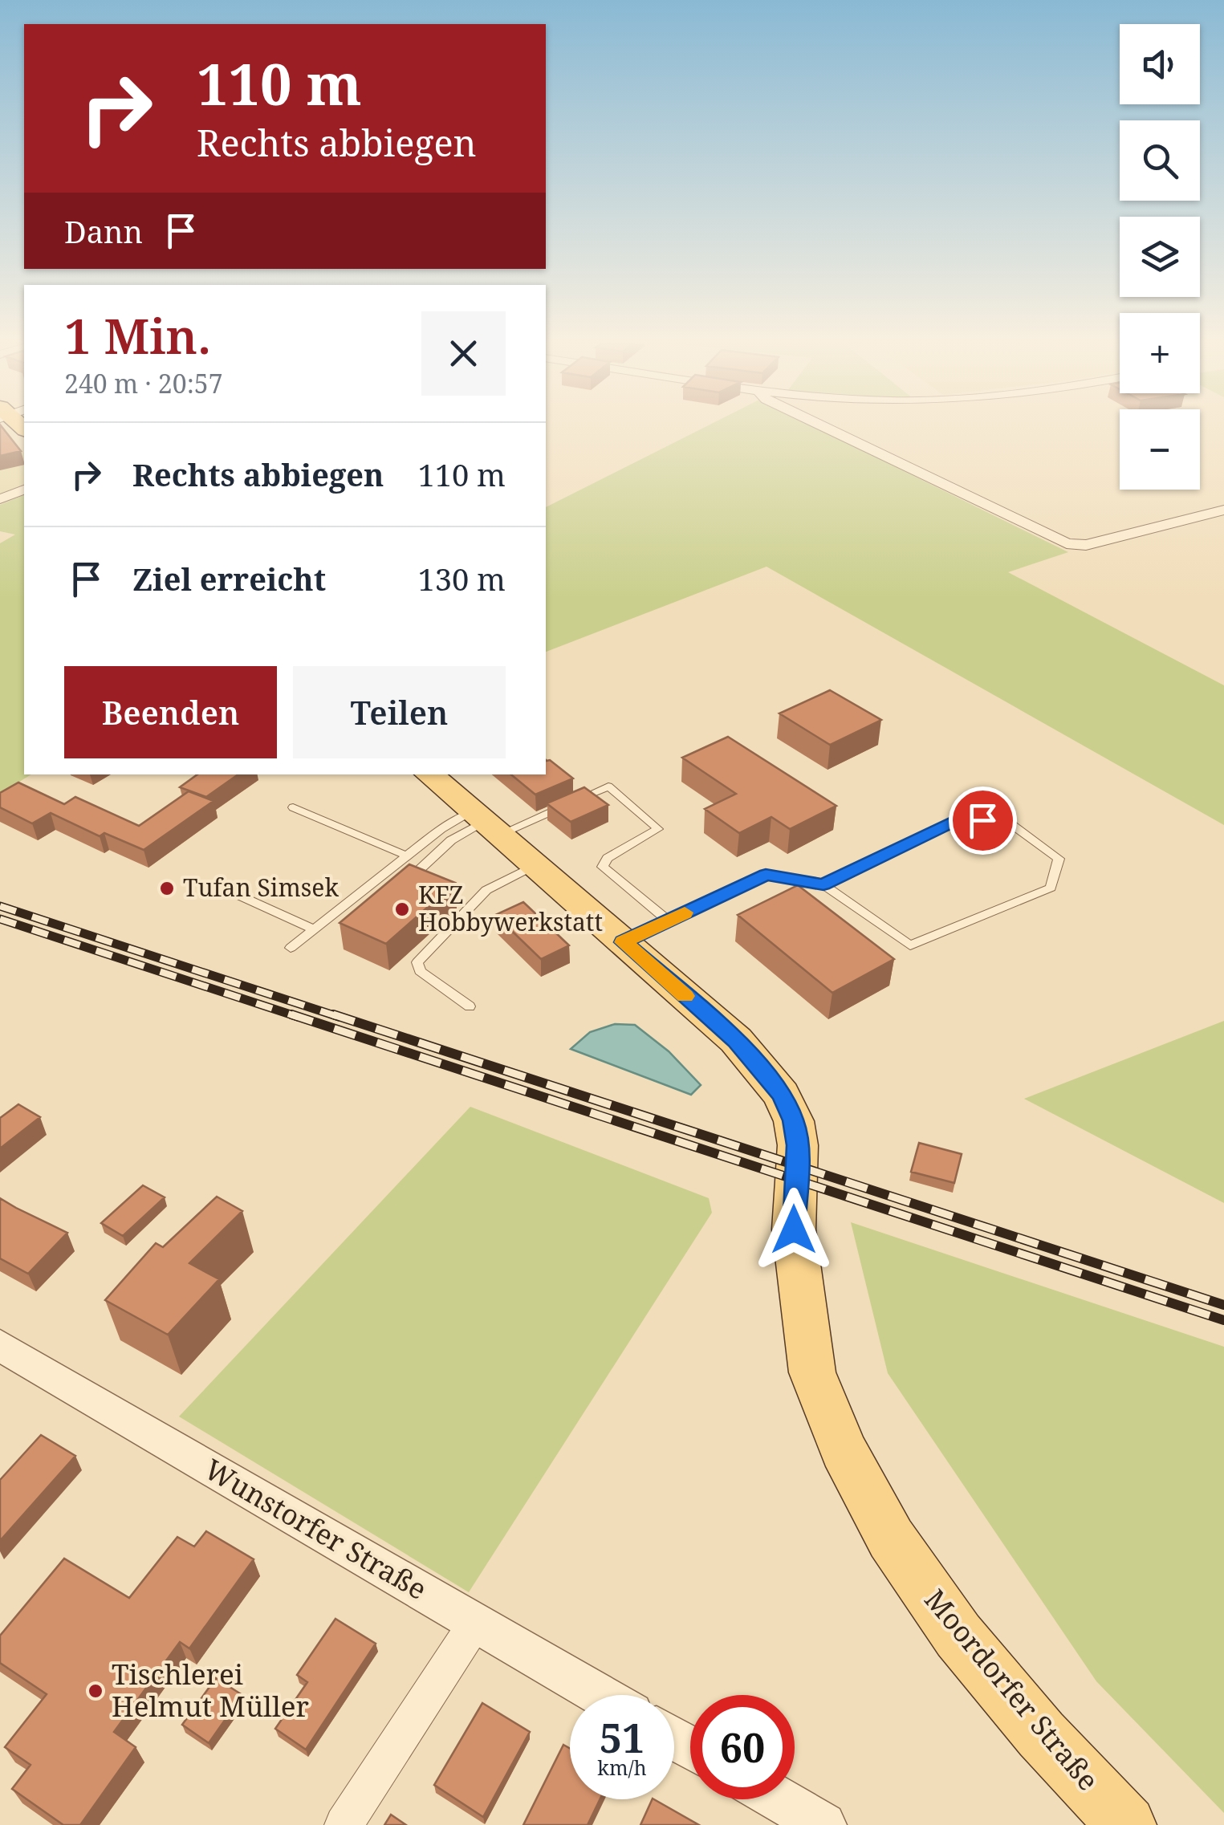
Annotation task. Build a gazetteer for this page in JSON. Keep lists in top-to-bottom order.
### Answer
{
  "streets": {
    "main road": ["Moordorfer Straße"],
    "street": ["Wunstorfer Straße"]
  },
  "places": ["Tufan Simsek", "KFZ Hobbywerkstatt", "Tischlerei Helmut Müller"],
  "page": {
    "map_buttons": ["+", "−"],
    "turn": ["110 m", "Rechts abbiegen"],
    "then": "Dann",
    "heading": ["1 Min.", "240 m · 20:57"],
    "list": [
      {
        "name": "Rechts abbiegen",
        "value": "110 m"
      },
      {
        "name": "Ziel erreicht",
        "value": "130 m"
      }
    ],
    "buttons": ["Beenden", "Teilen"],
    "speed": "51 km/h",
    "limit": "60"
  }
}
